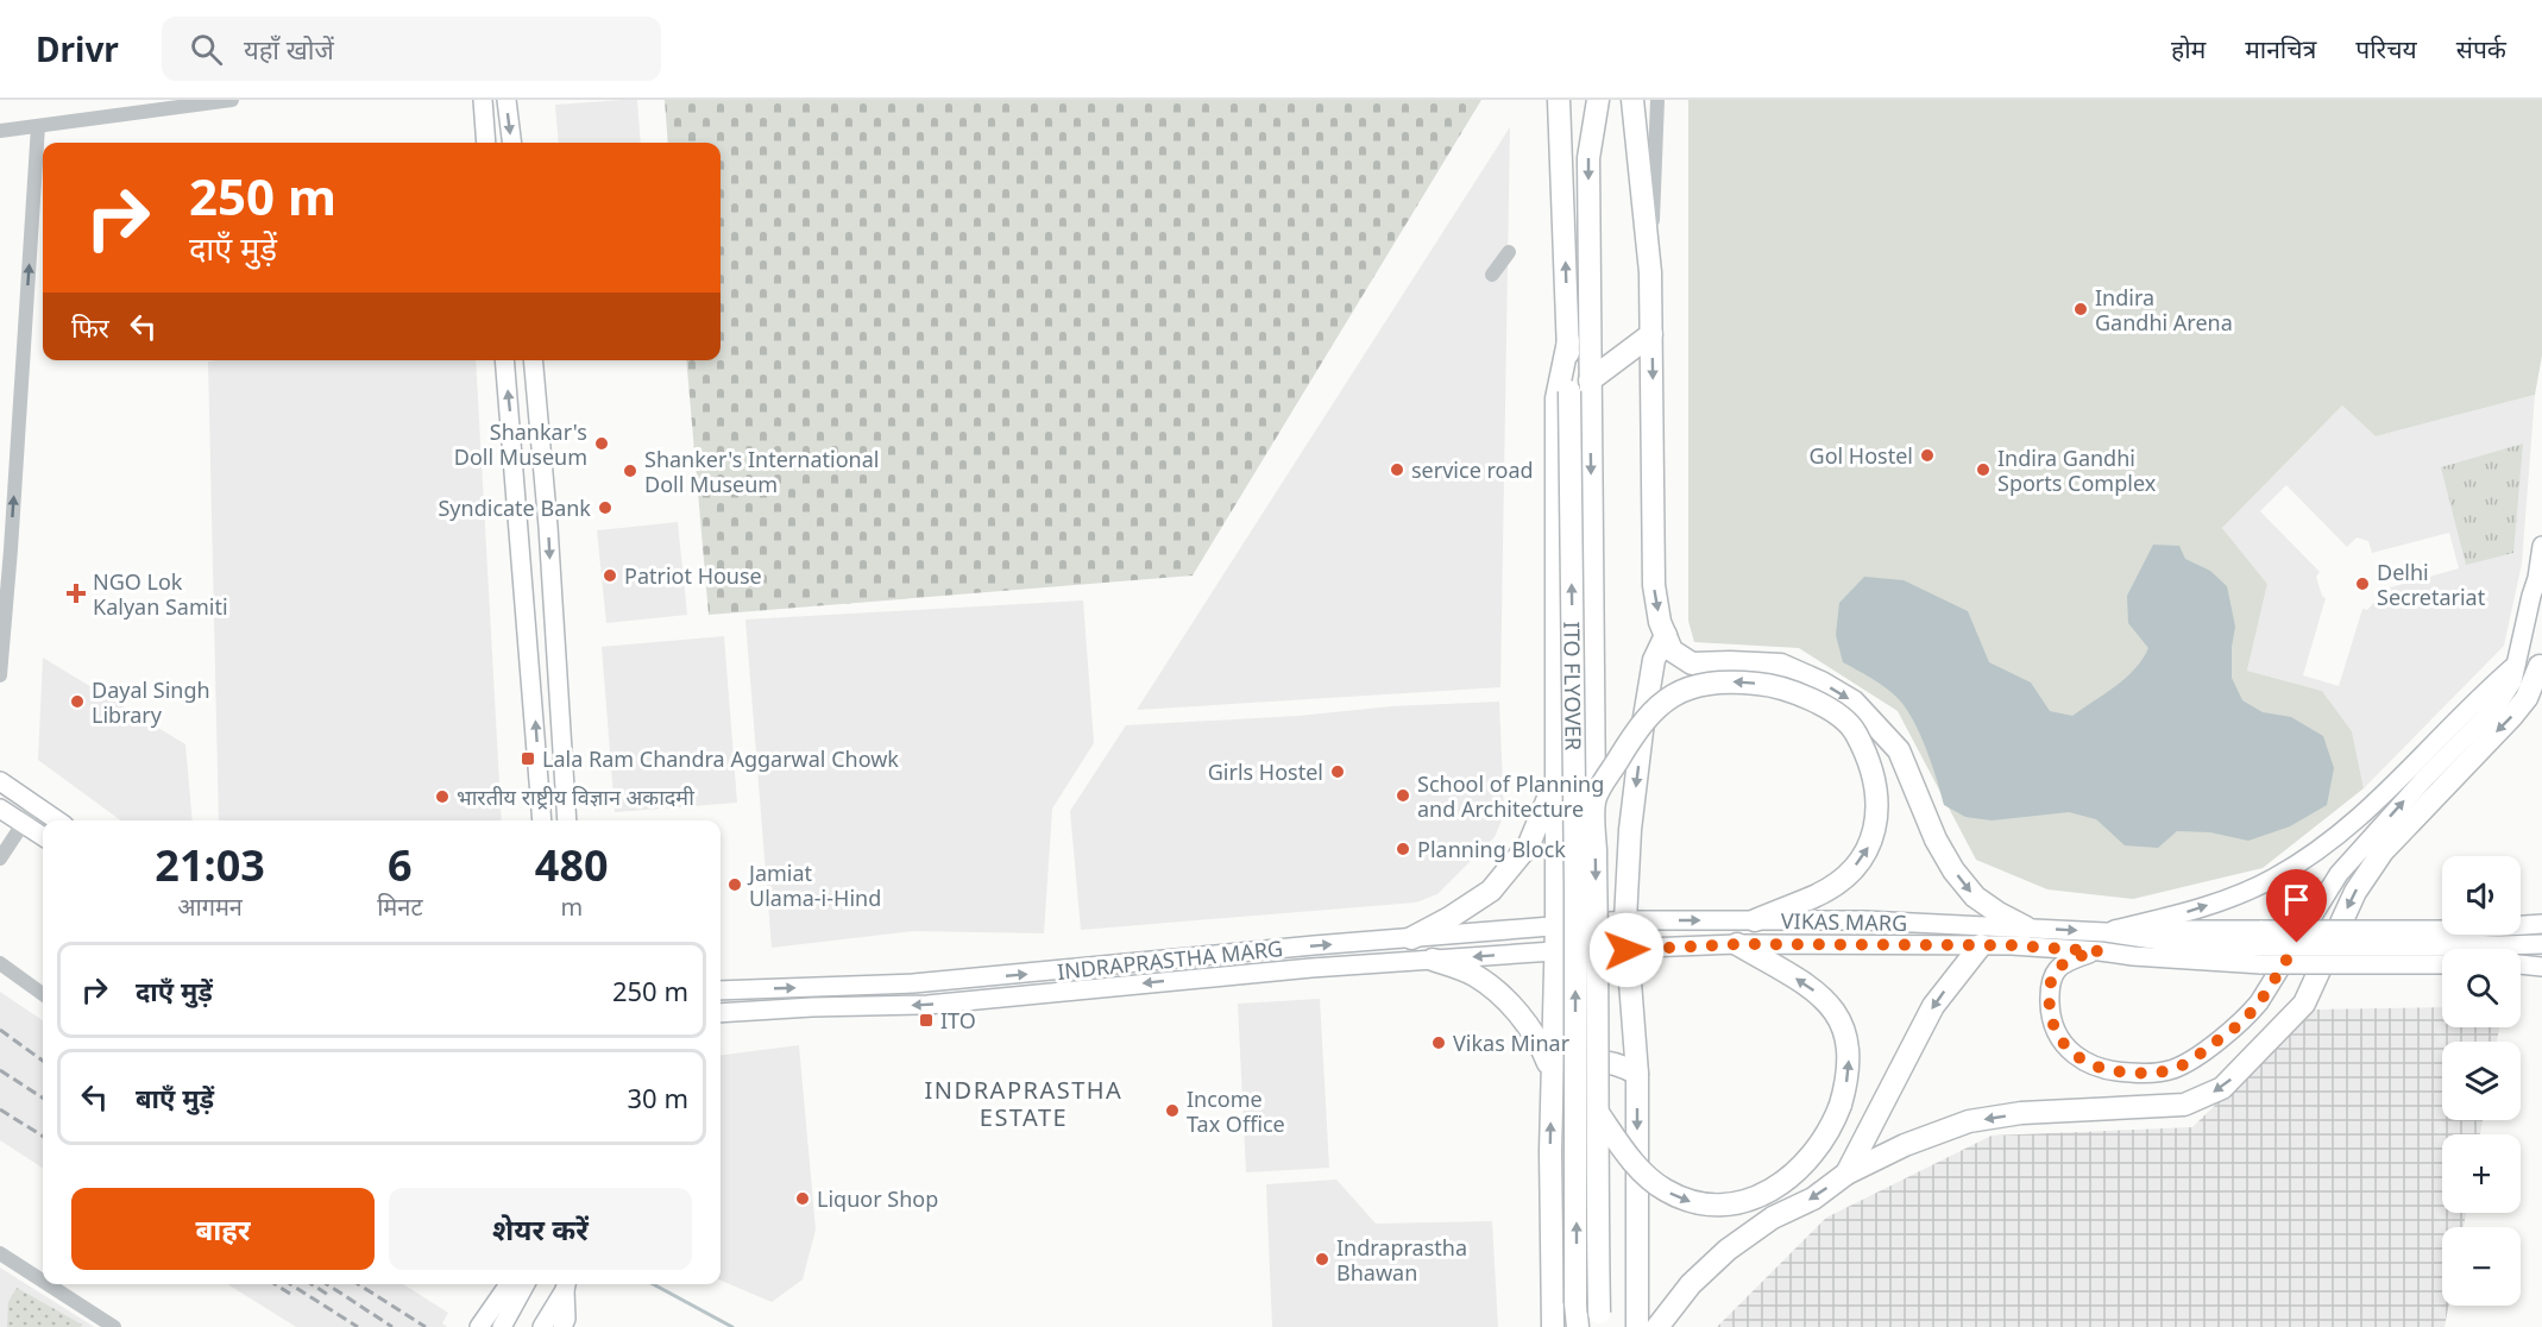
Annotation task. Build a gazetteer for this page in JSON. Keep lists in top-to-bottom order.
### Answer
{
  "streets": {
    "highway": ["ITO FLYOVER"],
    "main road": ["VIKAS MARG", "INDRAPRASTHA MARG"]
  },
  "crossings": [
    ["VIKAS MARG", "INDRAPRASTHA MARG"]
  ],
  "districts": ["INDRAPRASTHA ESTATE"],
  "places": {
    "other": [
      "Indira Gandhi Arena",
      "Shankar's Doll Museum",
      "Gol Hostel",
      "service road",
      "Indira Gandhi Sports Complex",
      "Shanker's International Doll Museum",
      "Syndicate Bank",
      "Patriot House",
      "Delhi Secretariat",
      "Dayal Singh Library",
      "Girls Hostel",
      "School of Planning and Architecture",
      "भारतीय राष्ट्रीय विज्ञान अकादमी",
      "Planning Block",
      "Jamiat Ulama-i-Hind",
      "Vikas Minar",
      "Income Tax Office",
      "Liquor Shop",
      "Indraprastha Bhawan"
    ],
    "health": ["NGO Lok Kalyan Samiti"],
    "transit": ["Lala Ram Chandra Aggarwal Chowk", "ITO"]
  },
  "page": {
    "header": "Drivr",
    "search": "यहाँ खोजें",
    "nav": [
      "होम",
      "मानचित्र",
      "परिचय",
      "संपर्क"
    ],
    "turn": ["250 m", "दाएँ मुड़ें"],
    "then": "फिर",
    "eta": [
      "21:03",
      "आगमन",
      "6",
      "मिनट",
      "480",
      "m"
    ],
    "map_buttons": ["+", "−"],
    "list": [
      {
        "name": "दाएँ मुड़ें",
        "value": "250 m"
      },
      {
        "name": "बाएँ मुड़ें",
        "value": "30 m"
      }
    ],
    "buttons": ["बाहर", "शेयर करें"]
  }
}
